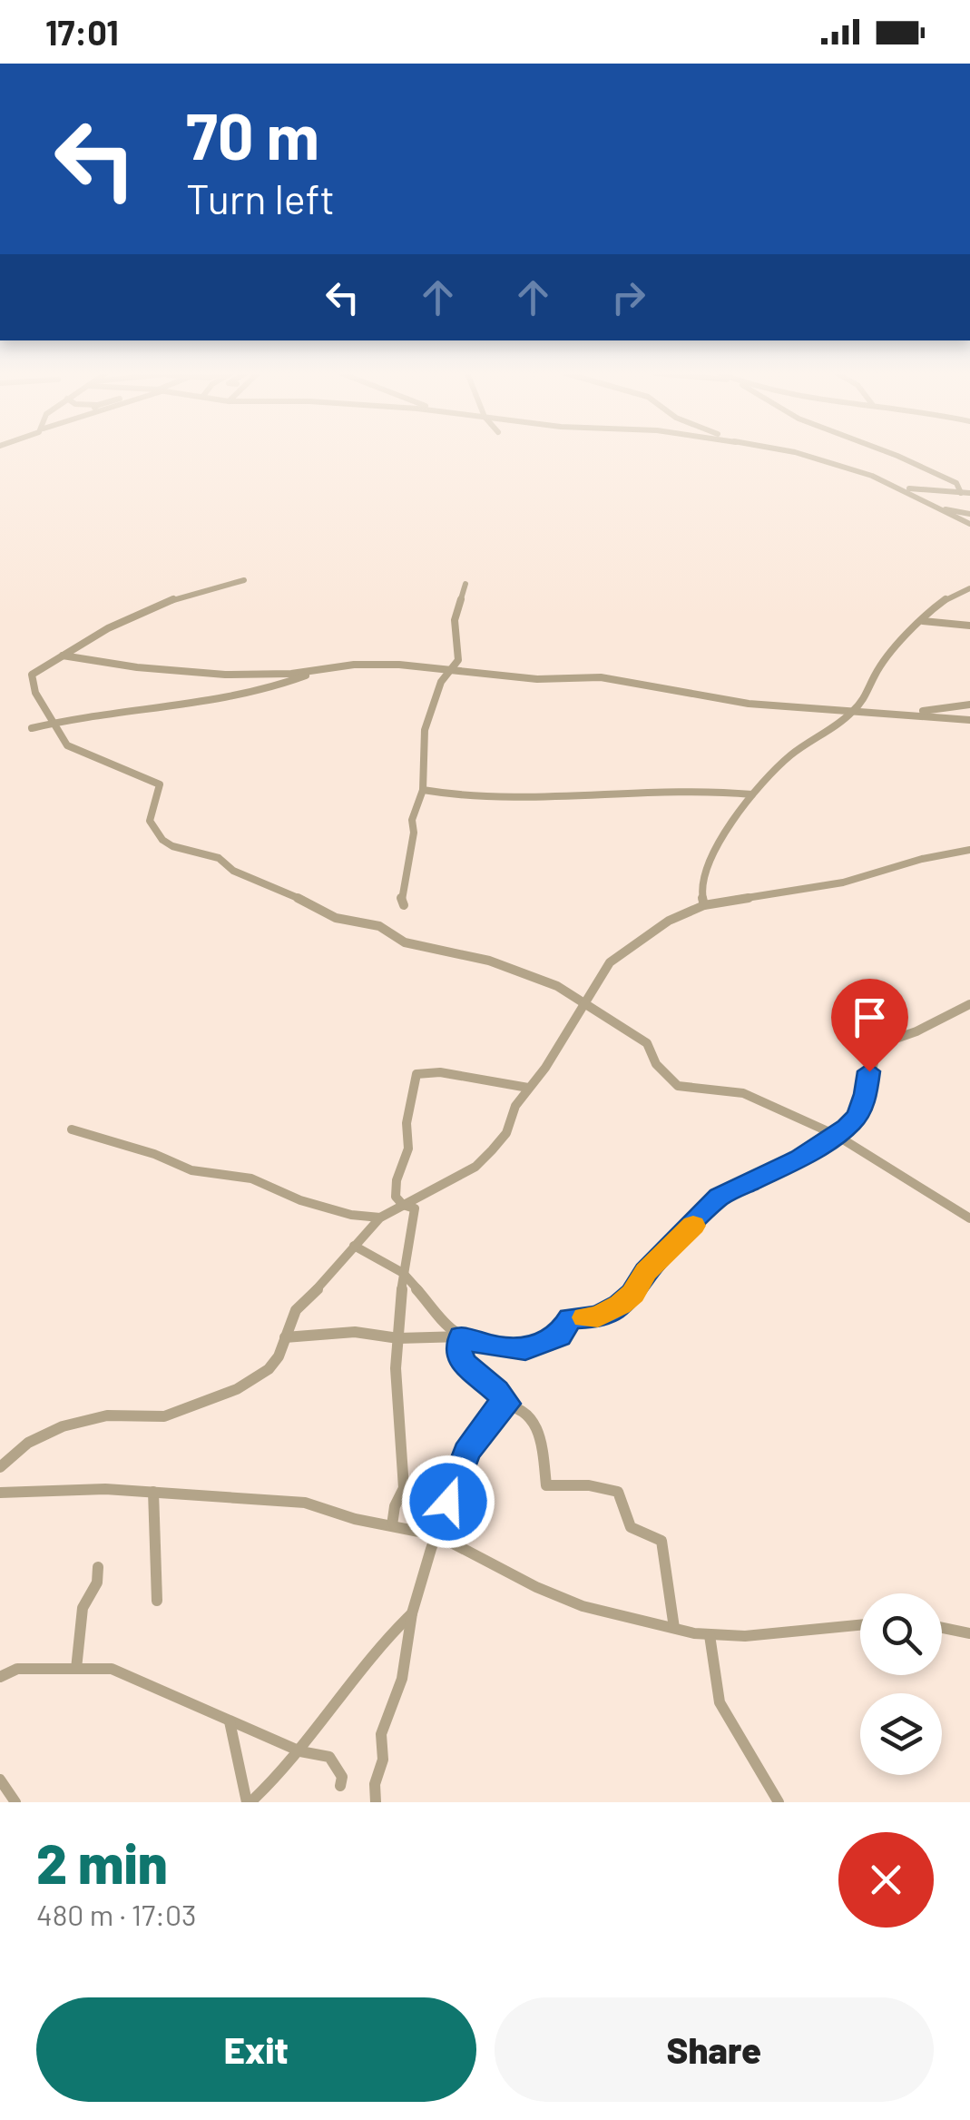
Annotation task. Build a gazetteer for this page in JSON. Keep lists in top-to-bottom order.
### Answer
{
  "page": {
    "status": "17:01",
    "turn": ["70 m", "Turn left"],
    "heading": ["2 min", "480 m · 17:03"],
    "buttons": ["Exit", "Share"]
  }
}
